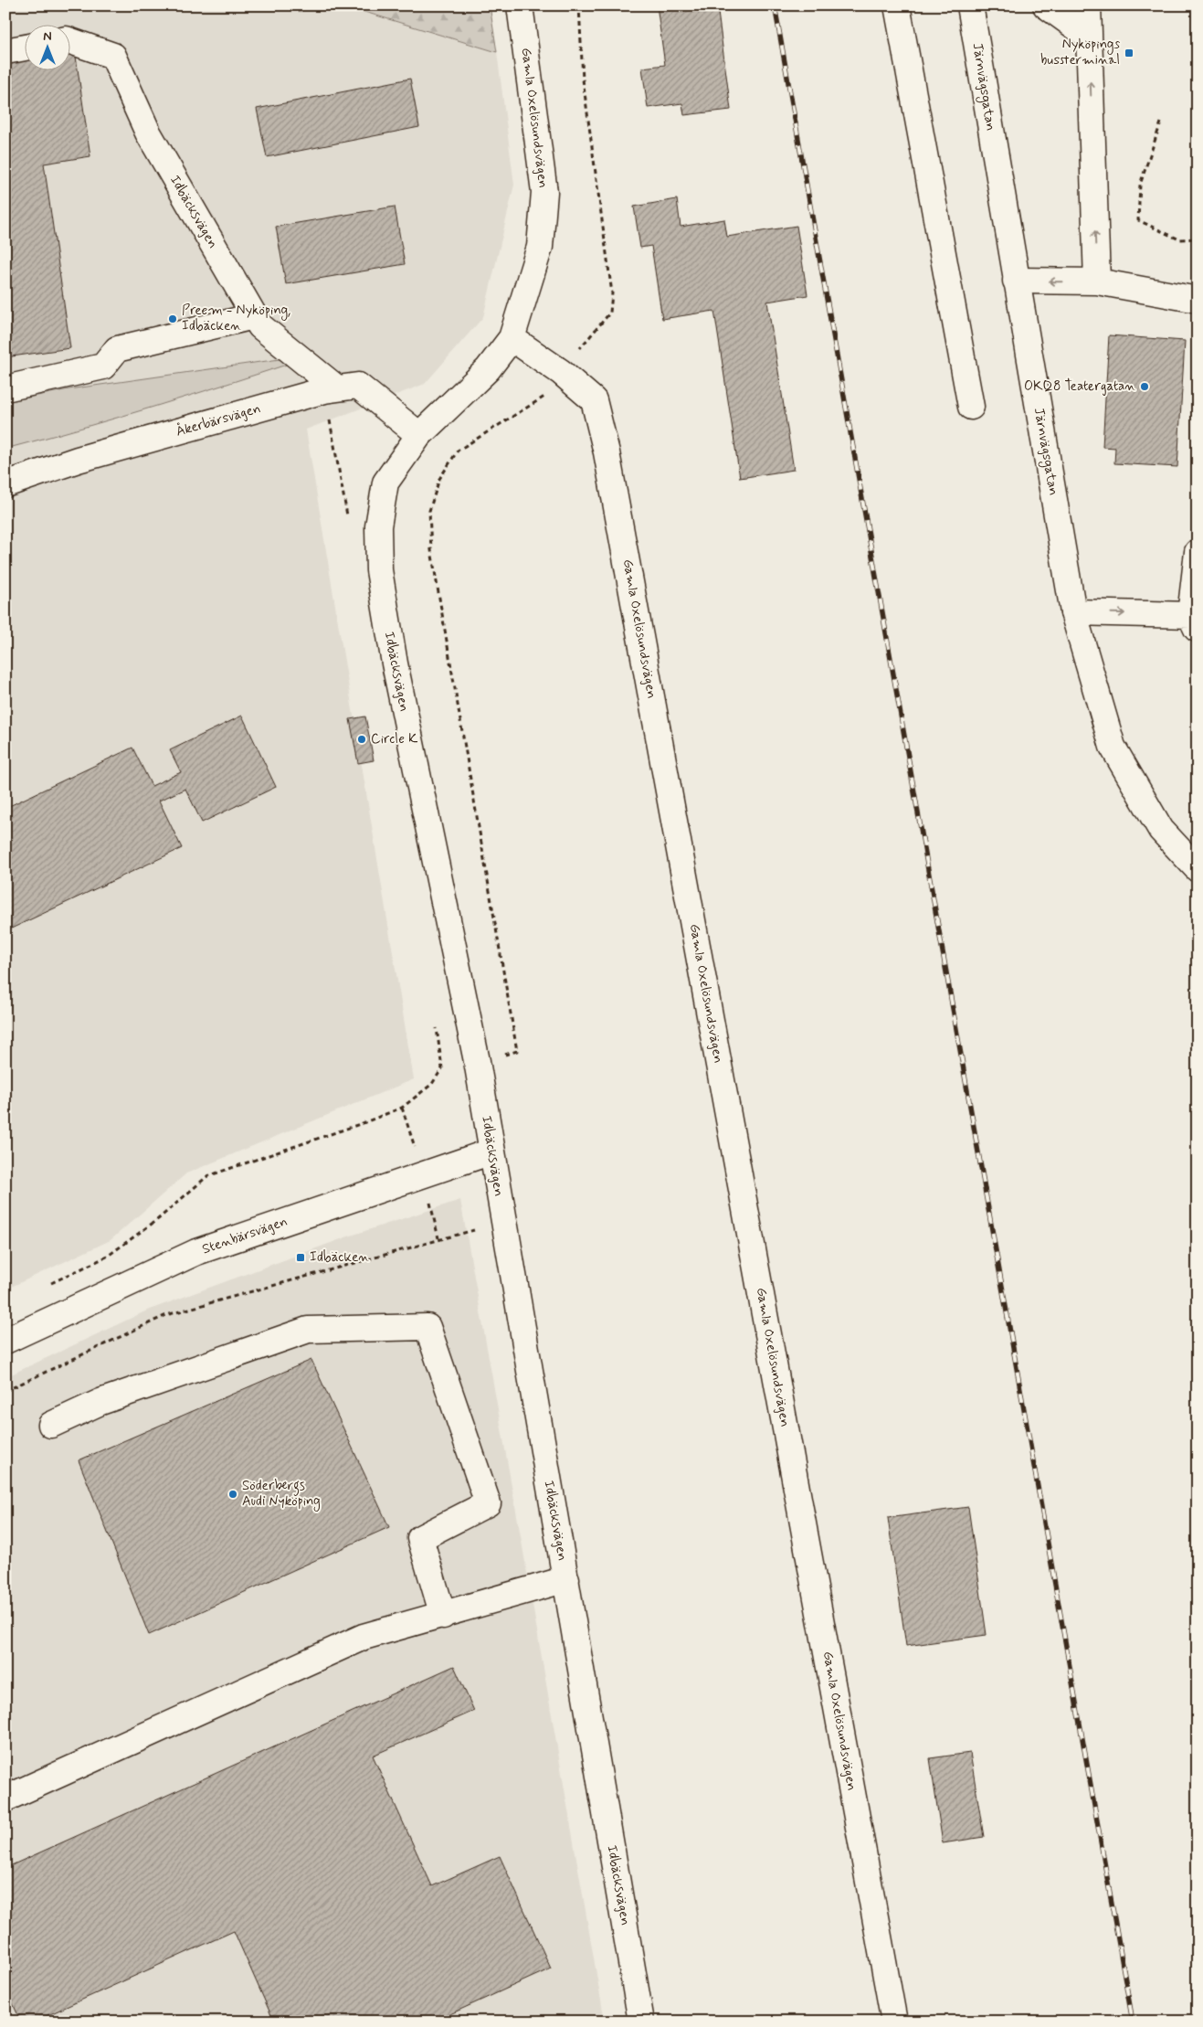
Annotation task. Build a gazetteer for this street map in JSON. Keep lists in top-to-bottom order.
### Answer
{
  "streets": {
    "street": [
      "Järnvägsgatan",
      "Gamla Oxelösundsvägen",
      "Idbäcksvägen",
      "Åkerbärsvägen",
      "Stenbärsvägen"
    ]
  },
  "crossings": [
    ["Gamla Oxelösundsvägen", "Idbäcksvägen"],
    ["Idbäcksvägen", "Åkerbärsvägen"],
    ["Idbäcksvägen", "Stenbärsvägen"]
  ],
  "places": {
    "transit": ["Nyköpings bussterminal", "Idbäcken"],
    "other": [
      "Preem - Nyköping, Idbäcken",
      "OKQ8 Teatergatan",
      "Circle K",
      "Söderbergs Audi Nyköping"
    ]
  },
  "north": "top"
}
